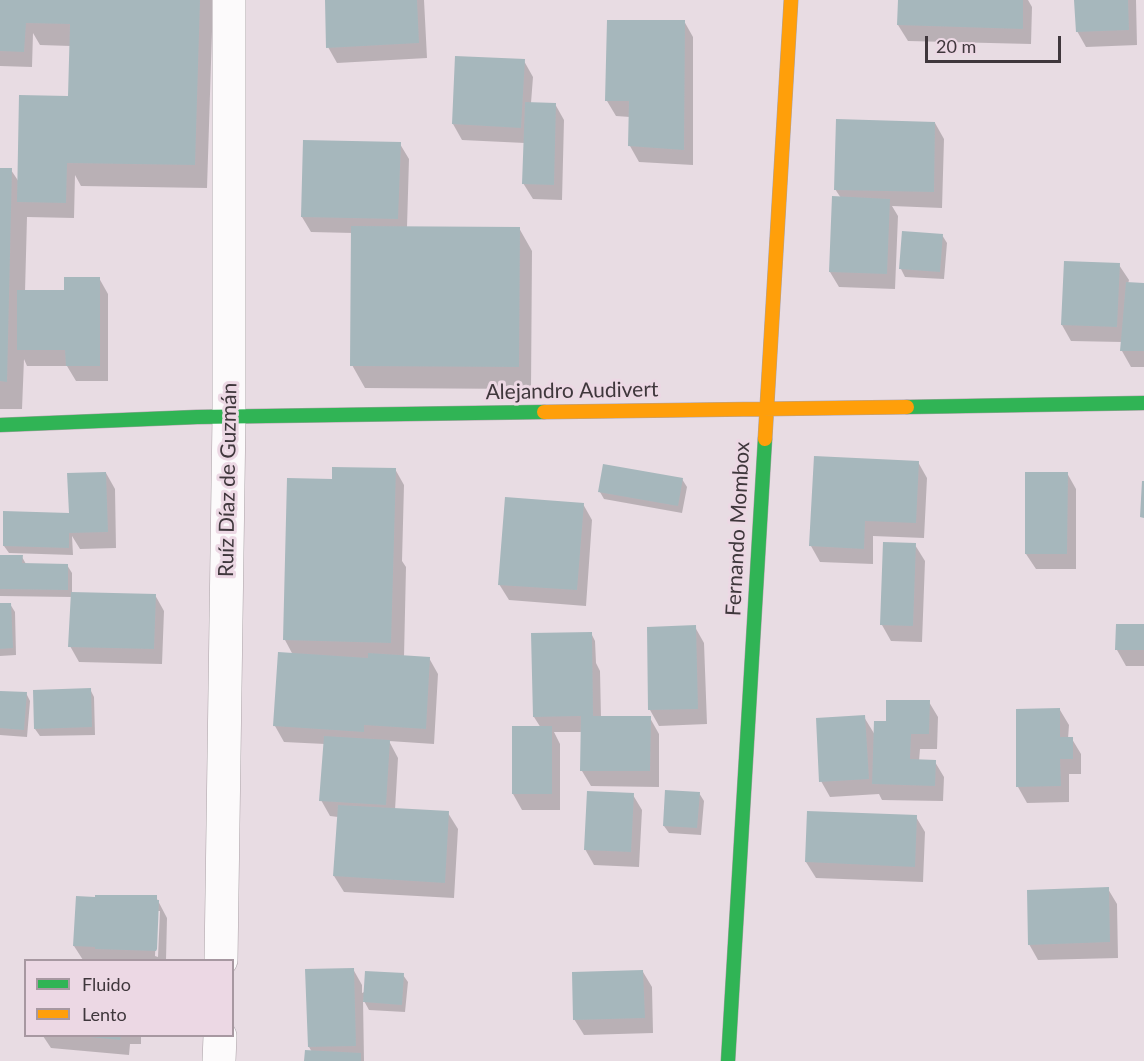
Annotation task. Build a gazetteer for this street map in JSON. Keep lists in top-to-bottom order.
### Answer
{
  "streets": {
    "street": ["Alejandro Audivert", "Ruíz Díaz de Guzmán", "Fernando Mombox"]
  },
  "crossings": [
    ["Alejandro Audivert", "Ruíz Díaz de Guzmán"],
    ["Alejandro Audivert", "Fernando Mombox"]
  ],
  "legend": ["Fluido", "Lento"],
  "scale_bar": "20 m"
}
